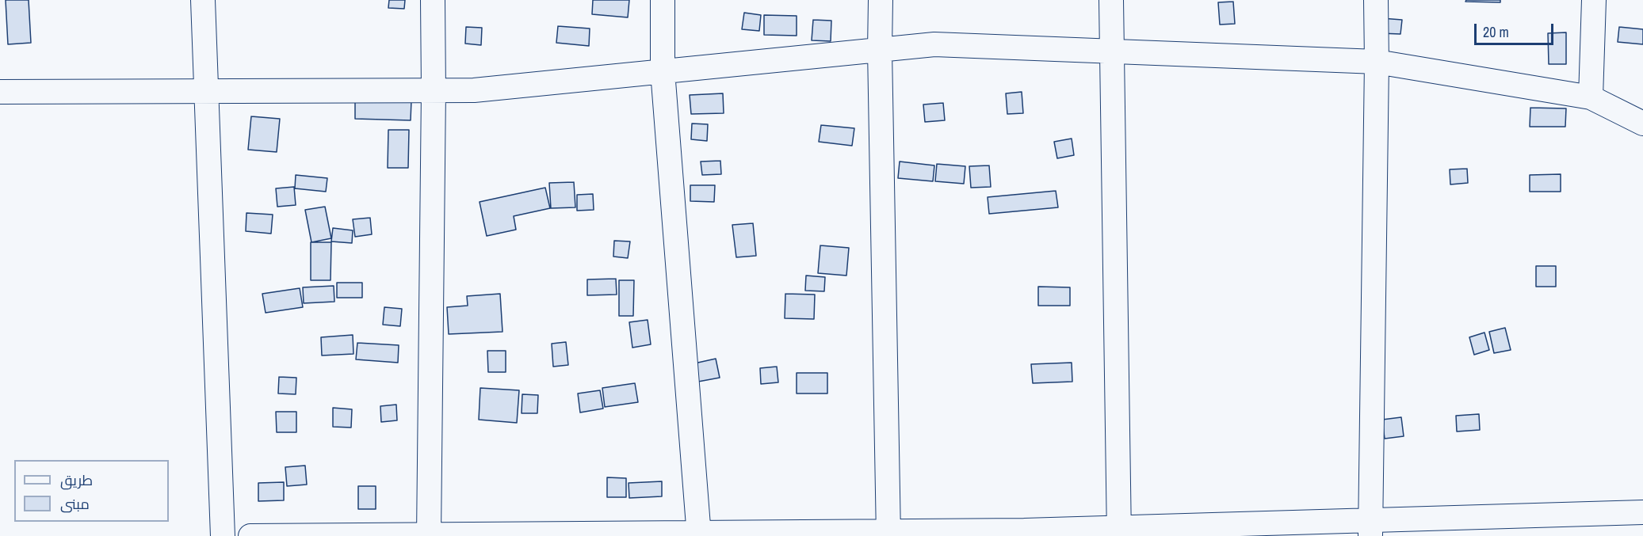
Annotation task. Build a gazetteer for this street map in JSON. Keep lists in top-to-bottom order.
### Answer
{
  "legend": ["طريق", "مبنى"],
  "scale_bar": "20 m"
}
